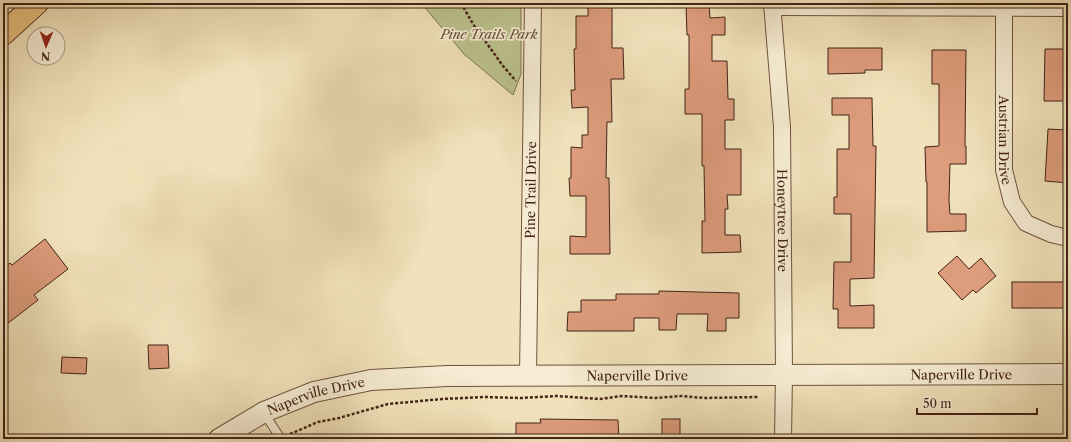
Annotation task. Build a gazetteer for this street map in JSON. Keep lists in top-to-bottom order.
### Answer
{
  "streets": {
    "street": [
      "Austrian Drive",
      "Pine Trail Drive",
      "Honeytree Drive",
      "Naperville Drive"
    ]
  },
  "crossings": [
    ["Pine Trail Drive", "Naperville Drive"],
    ["Honeytree Drive", "Naperville Drive"]
  ],
  "parks": ["Pine Trails Park"],
  "scale_bar": "50 m",
  "north": "bottom"
}
